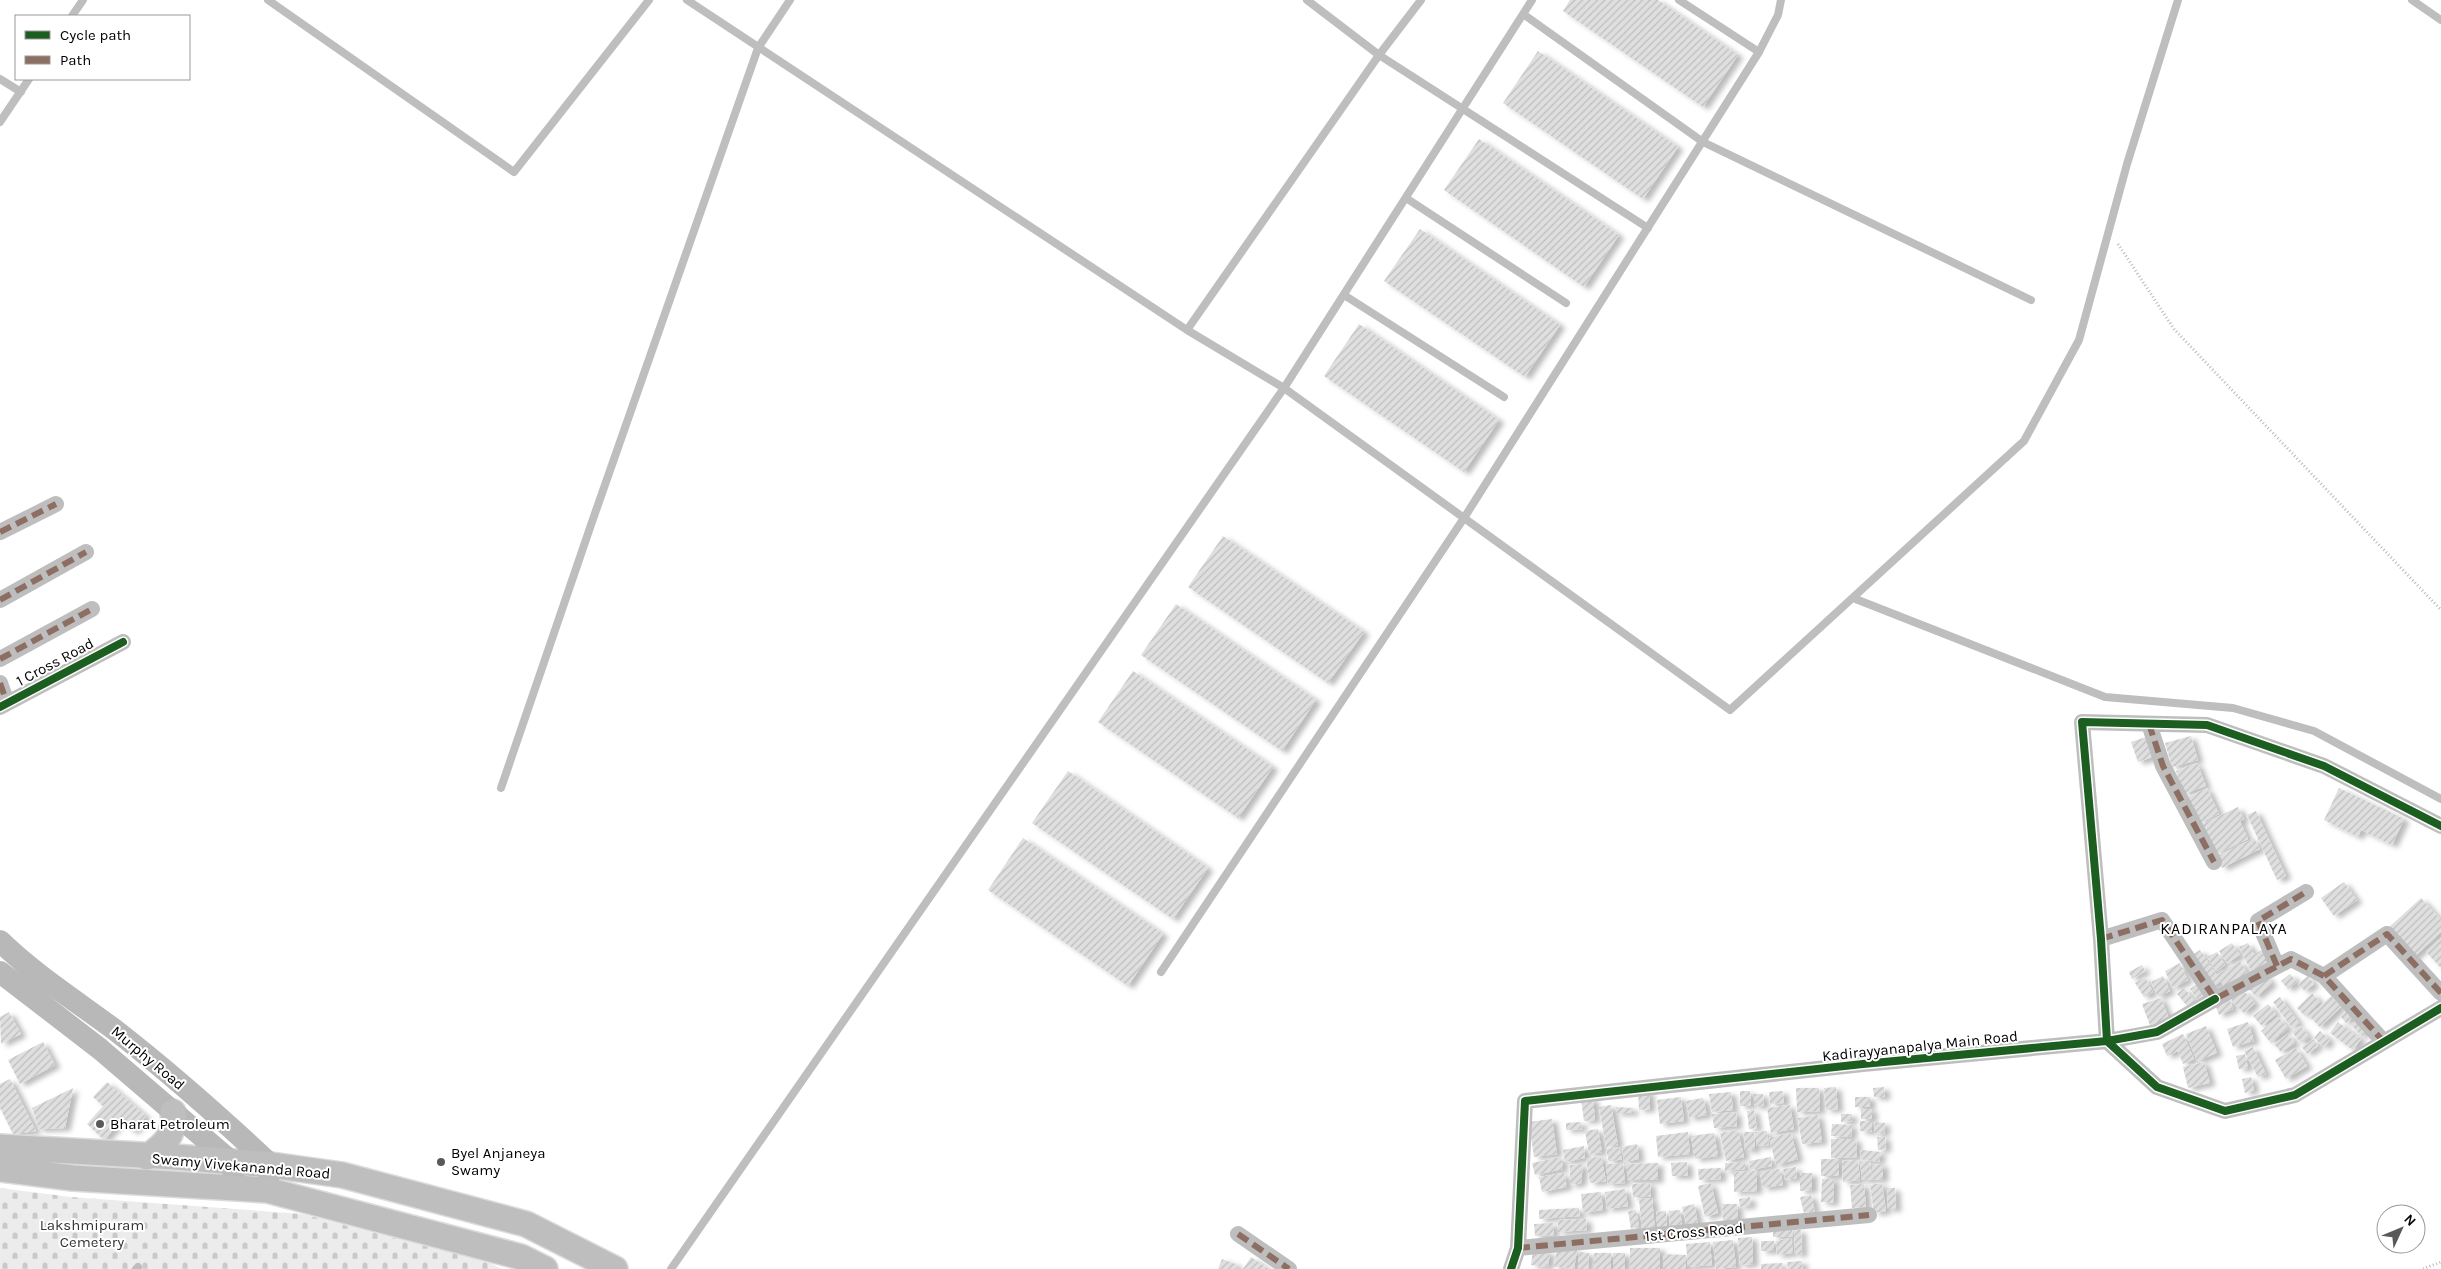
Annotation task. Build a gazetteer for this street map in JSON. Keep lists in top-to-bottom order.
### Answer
{
  "streets": {
    "main road": ["Murphy Road", "Swamy Vivekananda Road"],
    "street": ["1 Cross Road", "Kadirayyanapalya Main Road", "1st Cross Road"]
  },
  "crossings": [
    ["Kadirayyanapalya Main Road", "1st Cross Road"],
    ["Murphy Road", "Swamy Vivekananda Road"]
  ],
  "districts": ["KADIRANPALAYA"],
  "parks": ["Lakshmipuram Cemetery"],
  "places": ["Bharat Petroleum", "Byel Anjaneya Swamy"],
  "legend": ["Cycle path", "Path"],
  "north": "top right"
}
